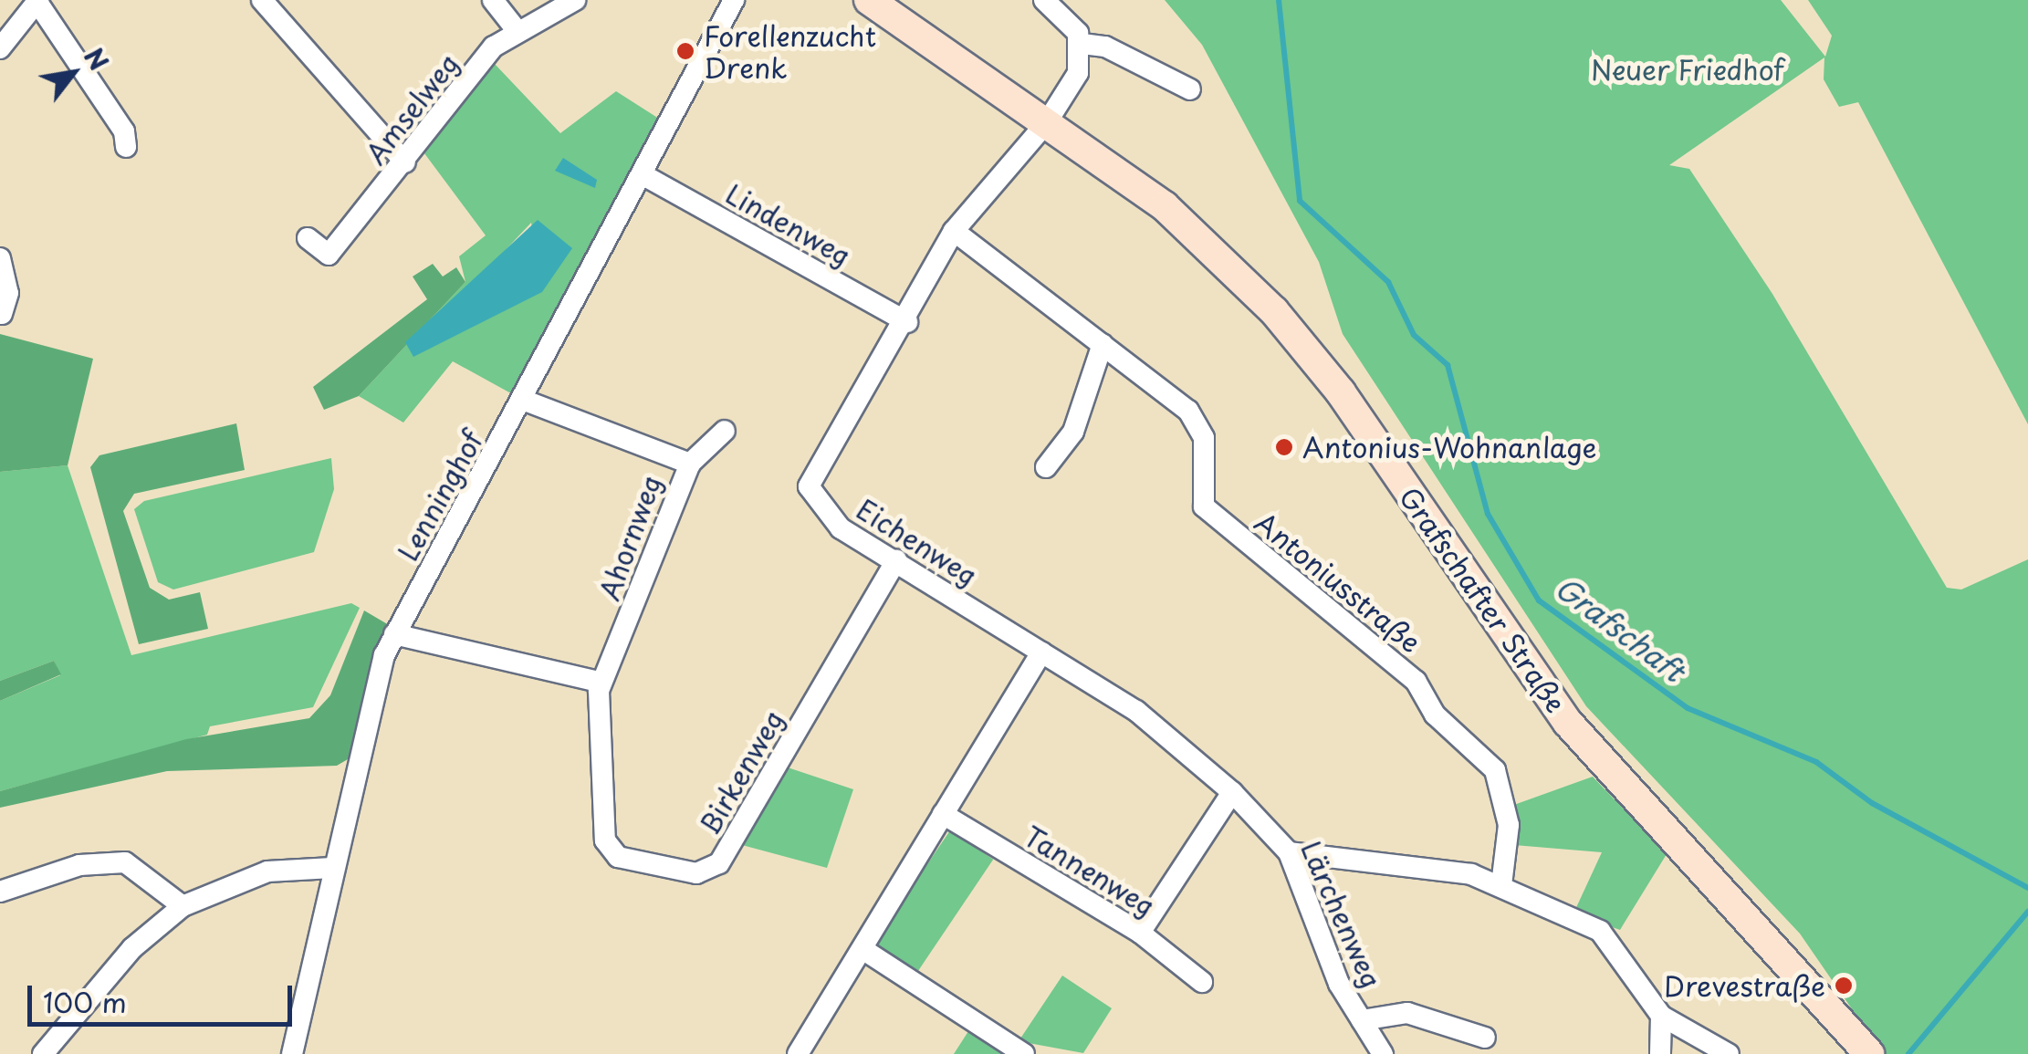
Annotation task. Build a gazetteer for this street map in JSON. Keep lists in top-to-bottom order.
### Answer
{
  "streets": {
    "street": [
      "Amselweg",
      "Lindenweg",
      "Lenninghof",
      "Ahornweg",
      "Eichenweg",
      "Antoniusstraße",
      "Grafschafter Straße",
      "Birkenweg",
      "Tannenweg",
      "Lärchenweg"
    ]
  },
  "crossings": [
    ["Lindenweg", "Lenninghof"],
    ["Lindenweg", "Eichenweg"],
    ["Lenninghof", "Ahornweg"],
    ["Ahornweg", "Birkenweg"],
    ["Eichenweg", "Antoniusstraße"],
    ["Eichenweg", "Grafschafter Straße"],
    ["Eichenweg", "Birkenweg"],
    ["Eichenweg", "Lärchenweg"]
  ],
  "water": ["Grafschaft"],
  "parks": ["Neuer Friedhof"],
  "places": ["Forellenzucht Drenk", "Antonius-Wohnanlage", "Drevestraße"],
  "scale_bar": "100 m",
  "north": "top right"
}
